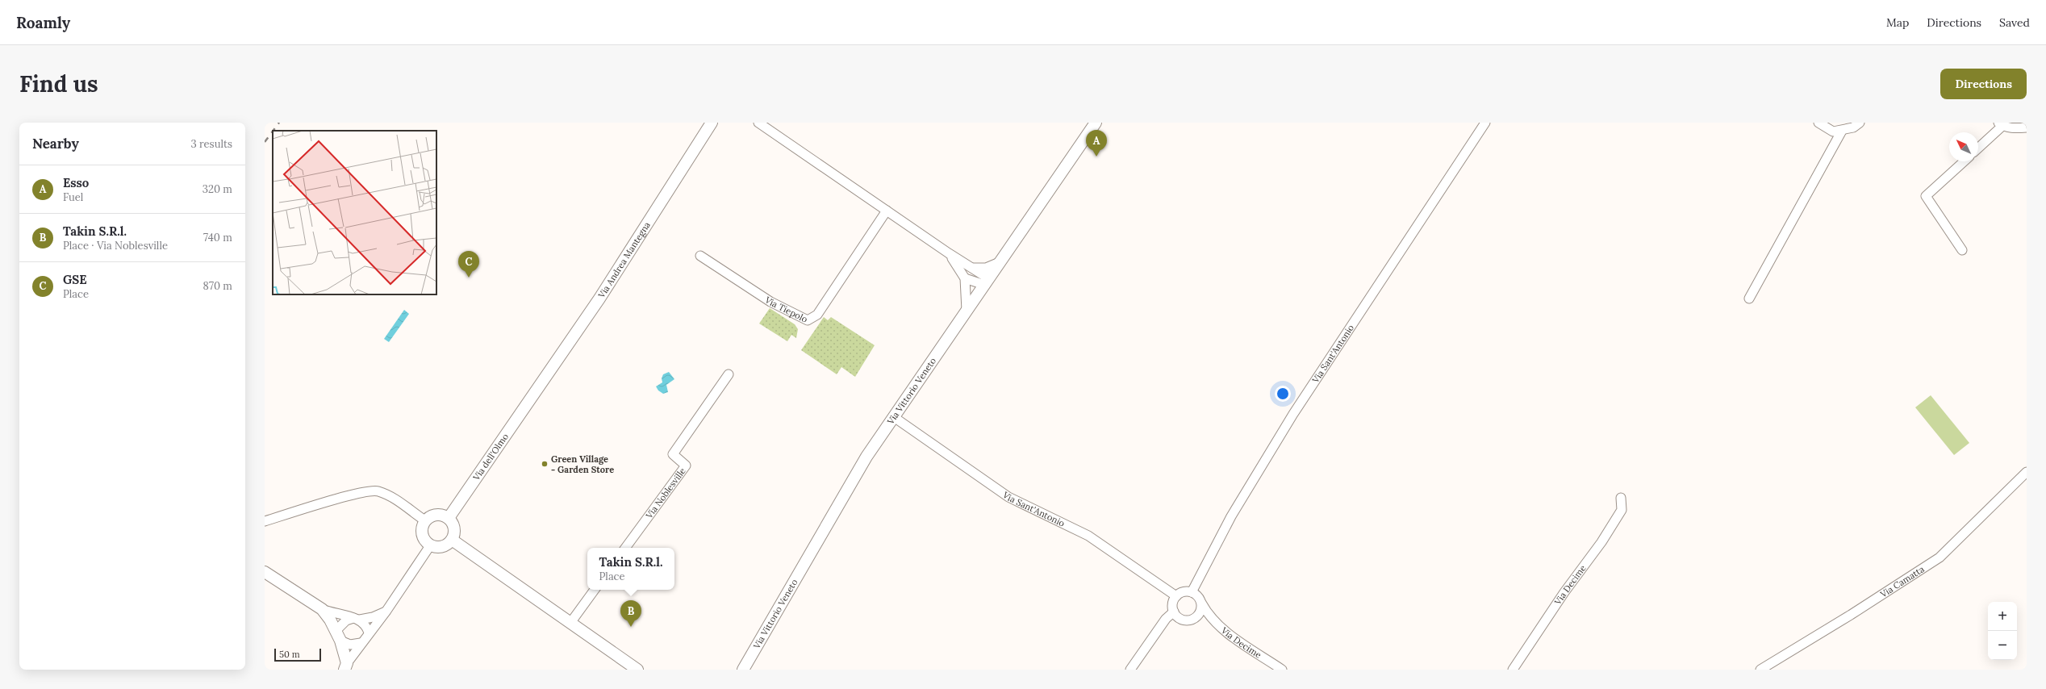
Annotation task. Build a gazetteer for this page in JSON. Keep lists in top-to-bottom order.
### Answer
{
  "streets": {
    "main road": ["Via Andrea Mantegna", "Via Vittorio Veneto", "Via dell'Olmo"],
    "street": [
      "Via Tiepolo",
      "Via Sant'Antonio",
      "Via Noblesville",
      "Via Camatta",
      "Via Decime"
    ]
  },
  "crossings": [
    ["Via Andrea Mantegna", "Via dell'Olmo"],
    ["Via Sant'Antonio", "Via Vittorio Veneto"],
    ["Via Sant'Antonio", "Via Decime"]
  ],
  "places": ["Green Village - Garden Store"],
  "scale_bar": "50 m",
  "north": "top left",
  "page": {
    "header": "Roamly",
    "nav": ["Map", "Directions", "Saved"],
    "buttons": "Directions",
    "title": "Find us",
    "heading": ["Nearby", "3 results"],
    "pins": ["A", "C", "B"],
    "list": [
      {
        "mark": "A",
        "name": "Esso",
        "note": "Fuel",
        "value": "320 m"
      },
      {
        "mark": "B",
        "name": "Takin S.R.l.",
        "note": "Place · Via Noblesville",
        "value": "740 m"
      },
      {
        "mark": "C",
        "name": "GSE",
        "note": "Place",
        "value": "870 m"
      }
    ],
    "popup": ["Takin S.R.l.", "Place"],
    "map_buttons": ["+", "−"],
    "scale": "50 m"
  }
}
